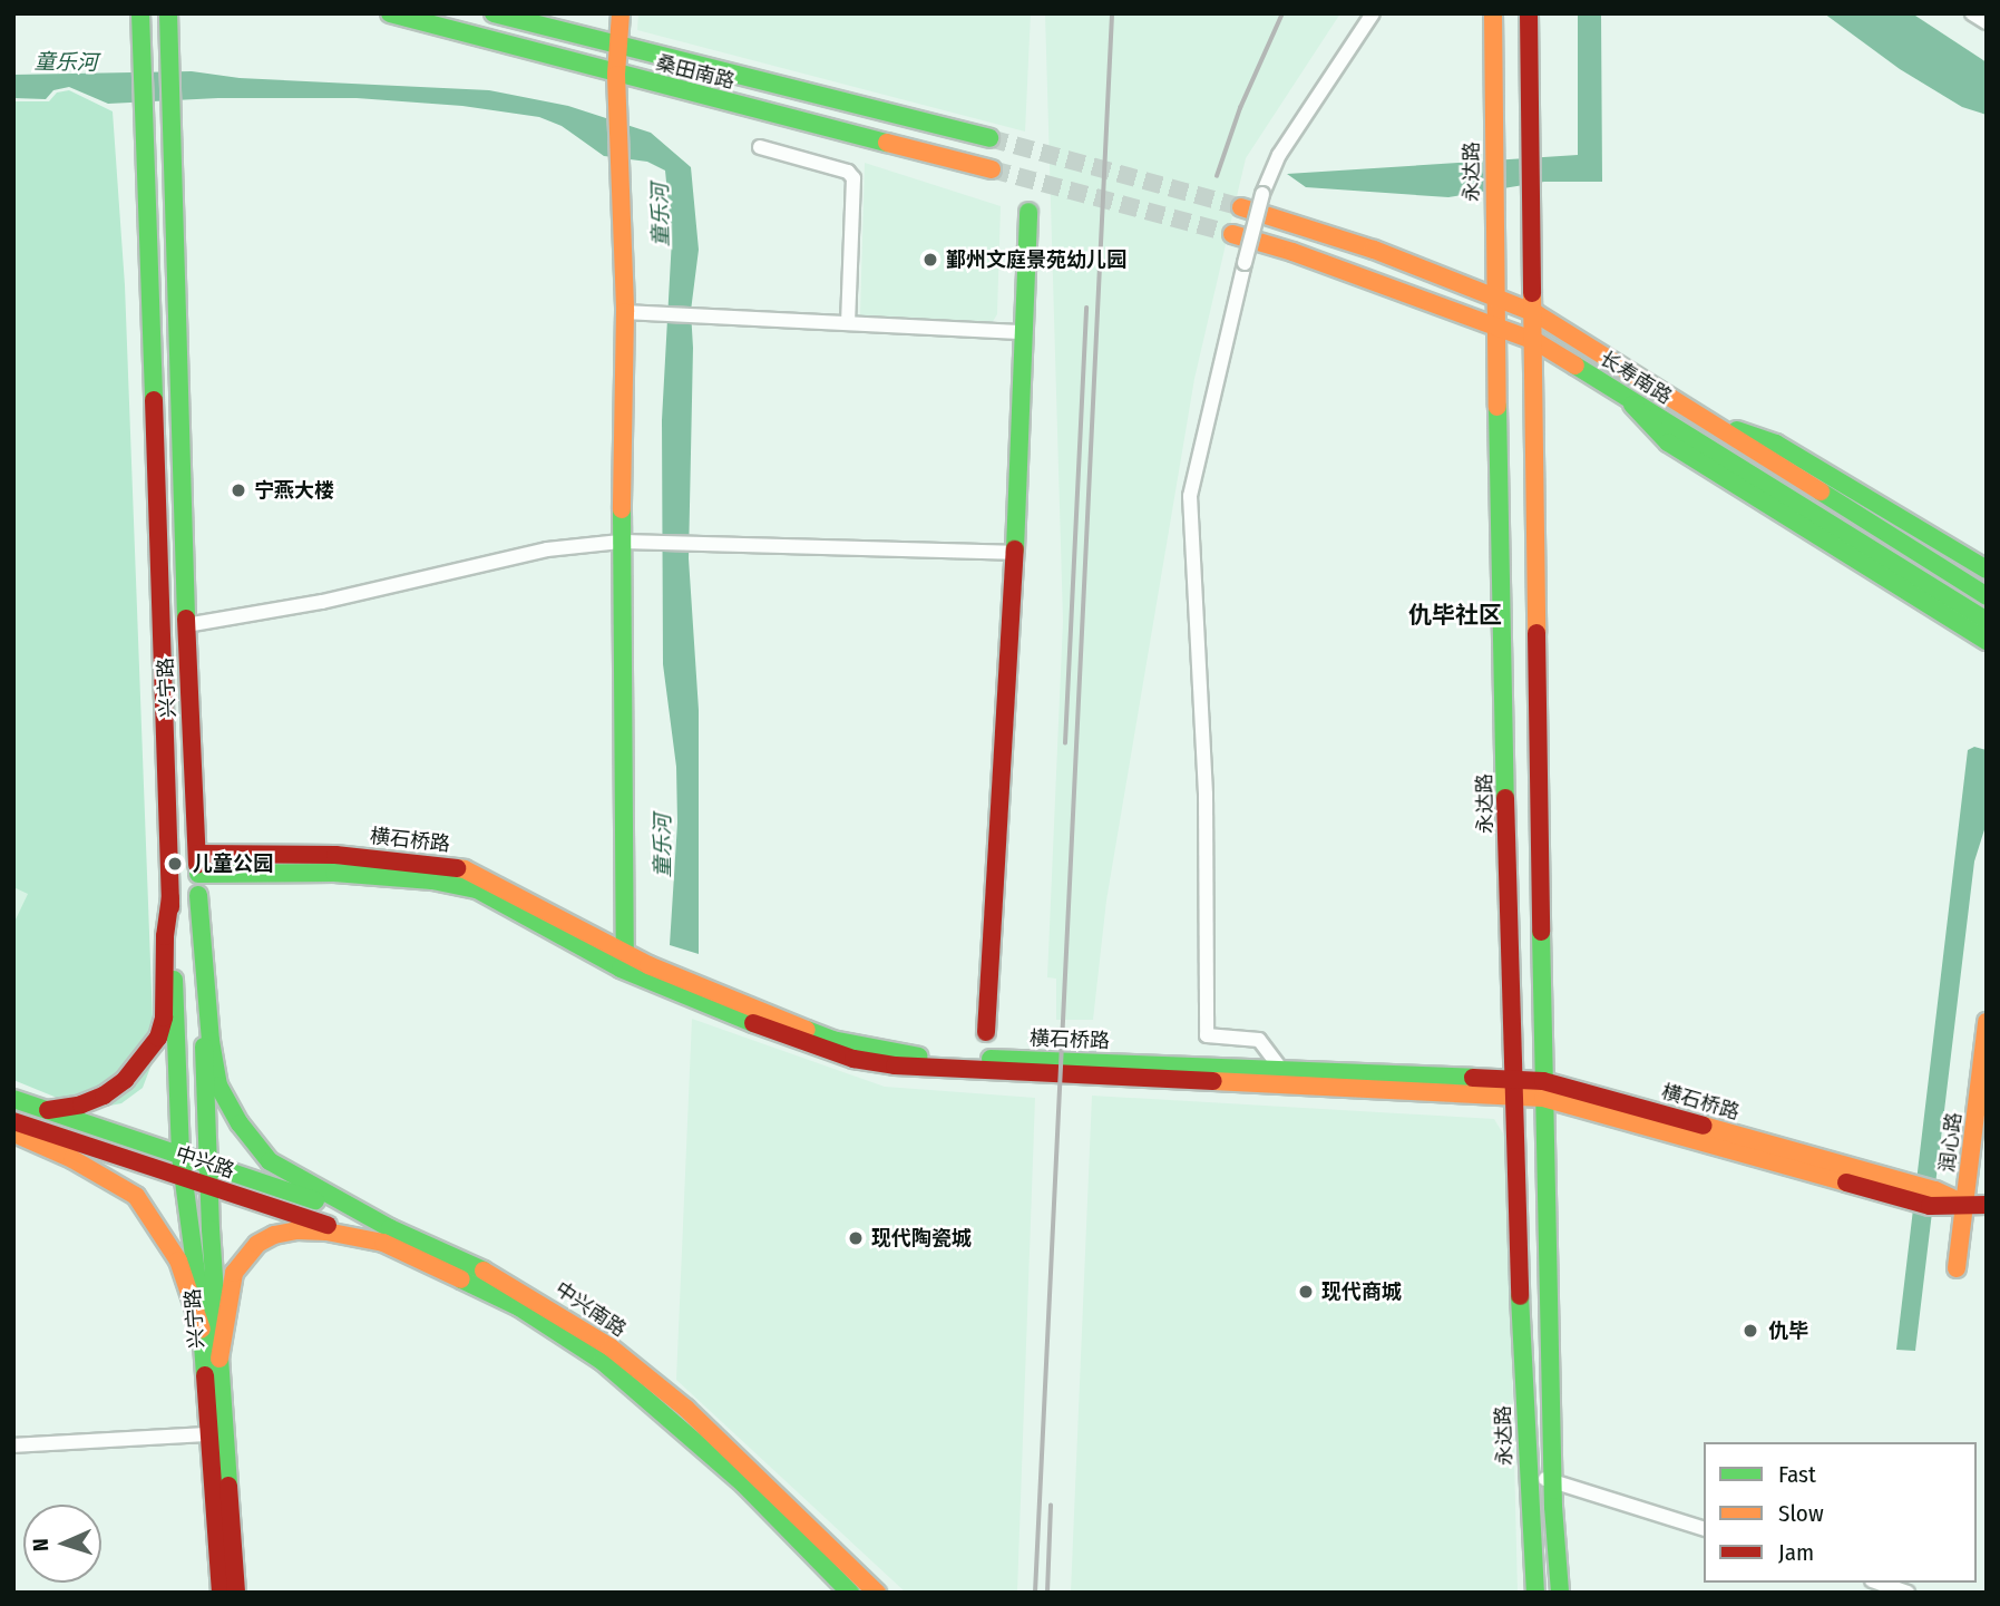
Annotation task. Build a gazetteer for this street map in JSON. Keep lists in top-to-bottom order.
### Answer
{
  "streets": {
    "main road": [
      "桑田南路",
      "永达路",
      "长寿南路",
      "兴宁路",
      "横石桥路",
      "润心路",
      "中兴路",
      "中兴南路"
    ]
  },
  "crossings": [
    ["永达路", "长寿南路"],
    ["永达路", "横石桥路"],
    ["兴宁路", "横石桥路"],
    ["兴宁路", "中兴路"],
    ["兴宁路", "中兴南路"],
    ["横石桥路", "润心路"],
    ["中兴路", "中兴南路"]
  ],
  "districts": ["仇毕社区"],
  "water": ["童乐河"],
  "places": [
    "鄞州文庭景苑幼儿园",
    "宁燕大楼",
    "儿童公园",
    "现代陶瓷城",
    "现代商城",
    "仇毕"
  ],
  "legend": ["Fast", "Slow", "Jam"],
  "north": "left"
}
